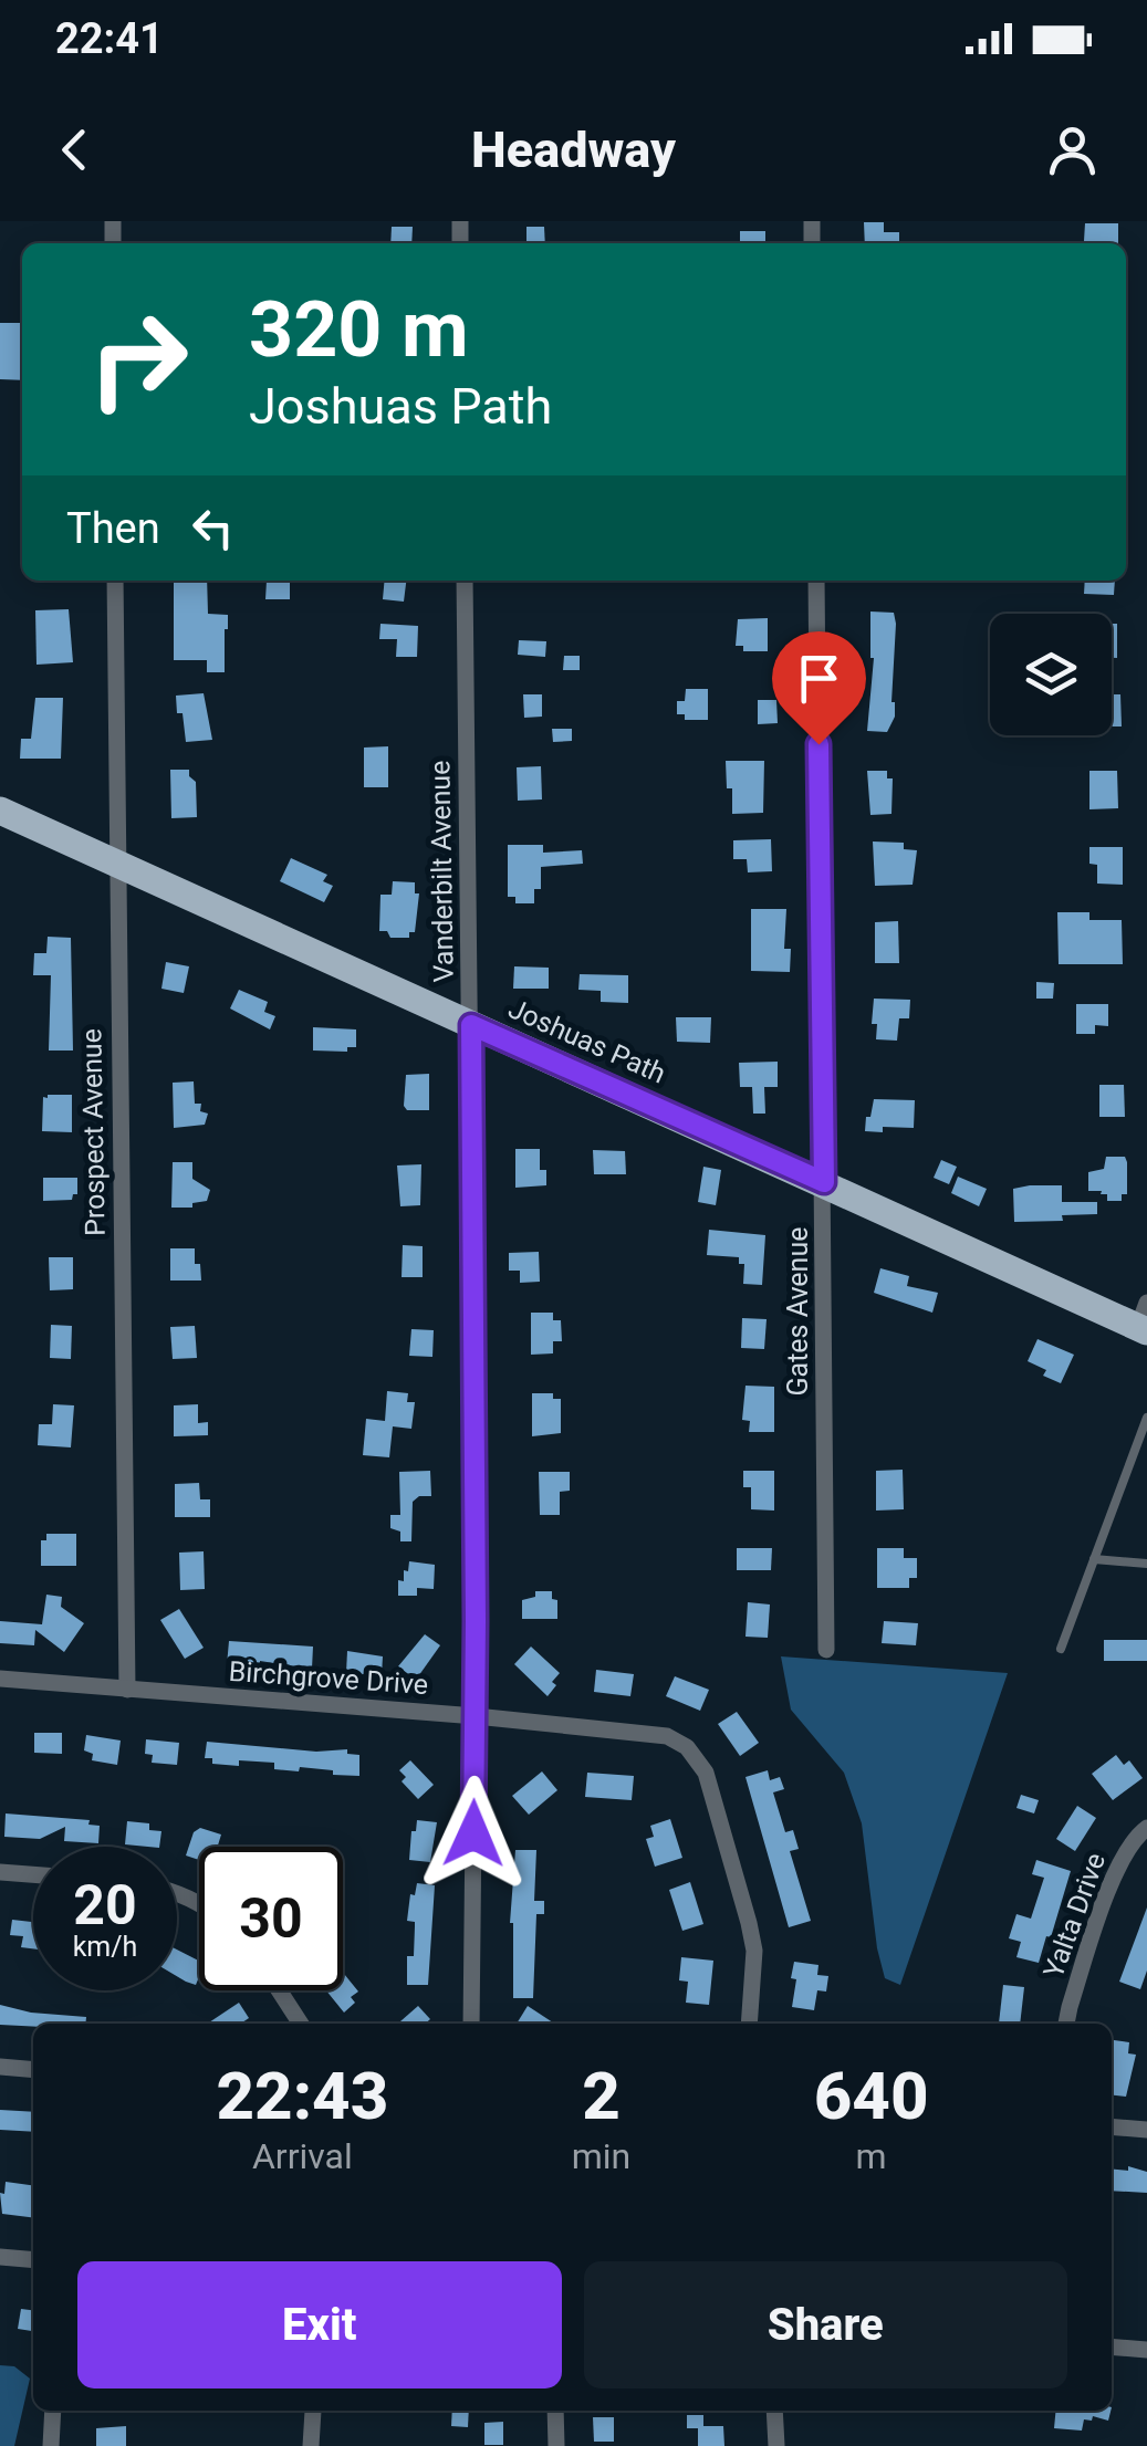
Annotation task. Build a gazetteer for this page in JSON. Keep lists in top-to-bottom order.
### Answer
{
  "streets": {
    "main road": ["Joshuas Path"],
    "street": [
      "Vanderbilt Avenue",
      "Prospect Avenue",
      "Gates Avenue",
      "Birchgrove Drive",
      "Yalta Drive"
    ]
  },
  "crossings": [
    ["Vanderbilt Avenue", "Joshuas Path"],
    ["Vanderbilt Avenue", "Birchgrove Drive"],
    ["Joshuas Path", "Prospect Avenue"],
    ["Joshuas Path", "Gates Avenue"],
    ["Prospect Avenue", "Birchgrove Drive"]
  ],
  "page": {
    "status": "22:41",
    "header": "Headway",
    "turn": ["320 m", "Joshuas Path"],
    "then": "Then",
    "speed": "20 km/h",
    "limit": "30",
    "eta": [
      "22:43",
      "Arrival",
      "2",
      "min",
      "640",
      "m"
    ],
    "buttons": ["Exit", "Share"]
  }
}
